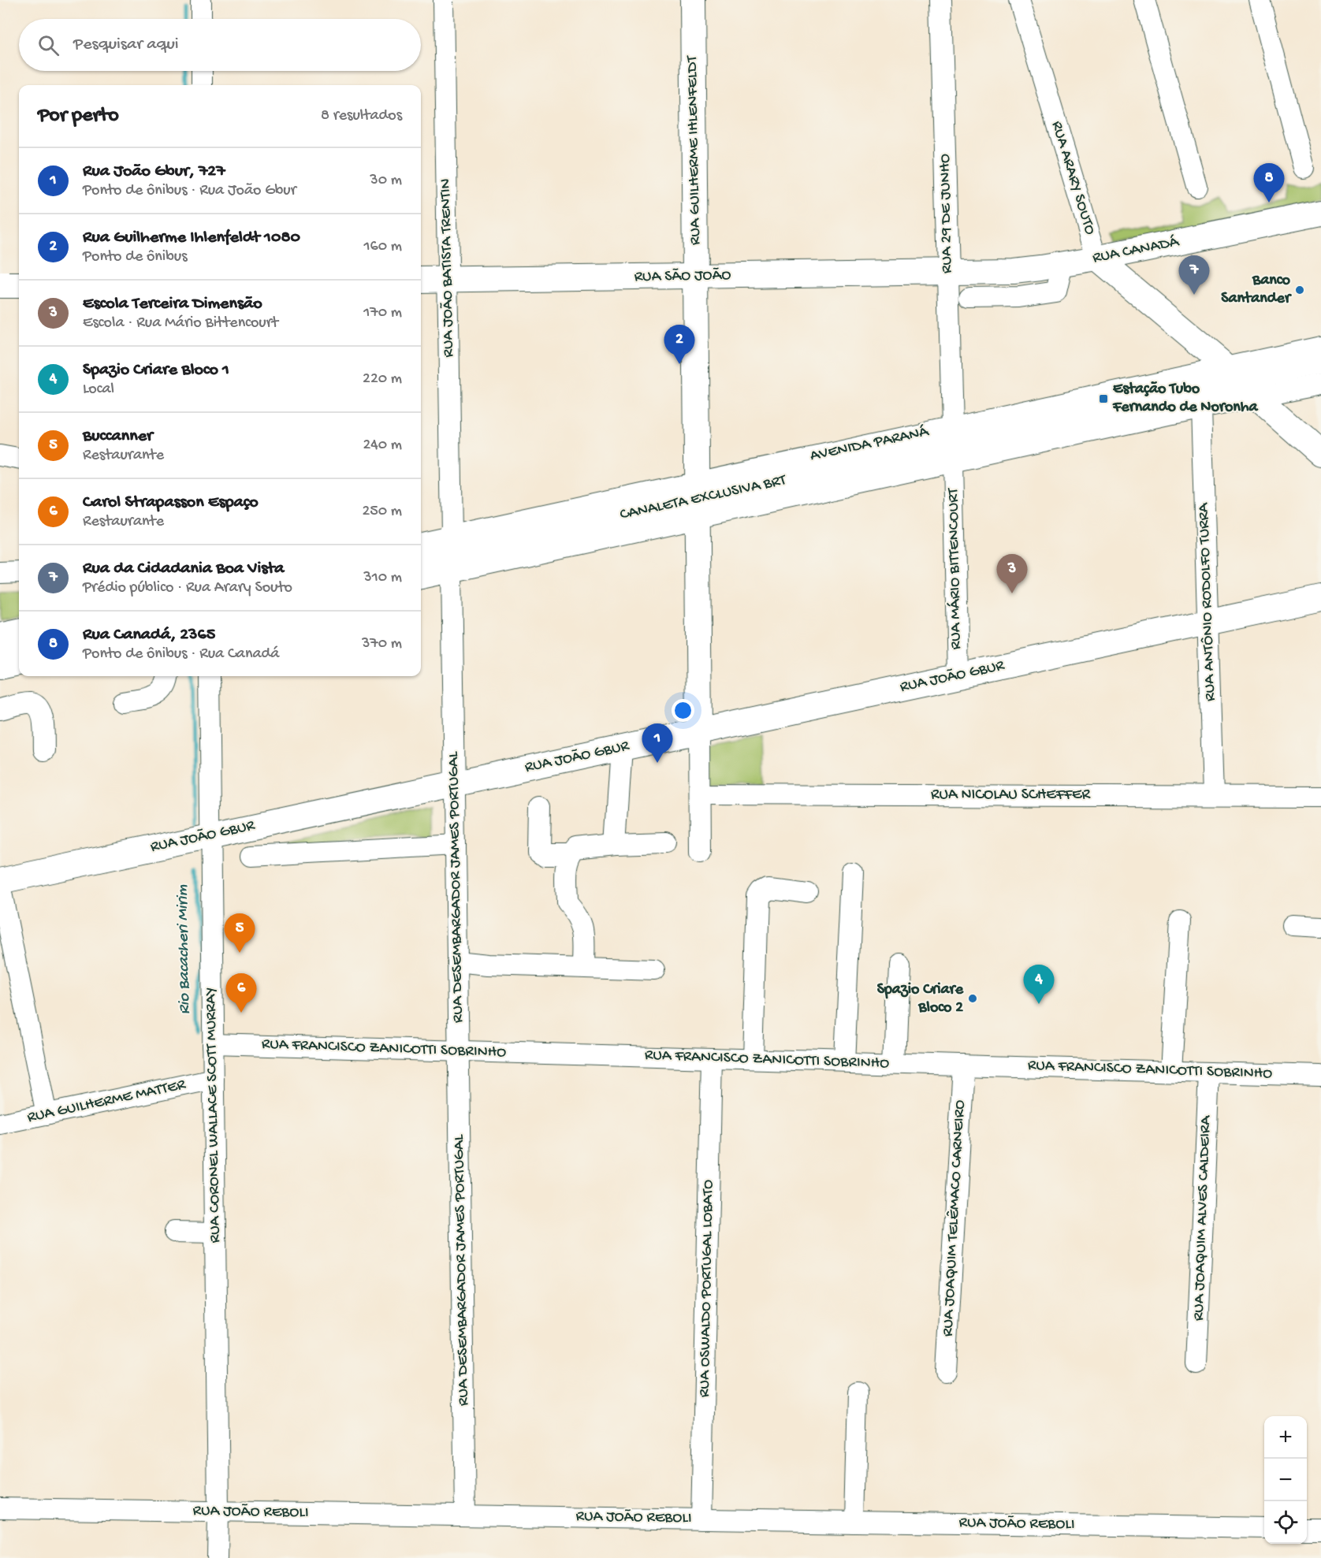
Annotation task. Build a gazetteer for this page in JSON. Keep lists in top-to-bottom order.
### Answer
{
  "streets": {
    "main road": [
      "RUA GUILHERME IHLENFELDT",
      "RUA CANADÁ",
      "RUA SÃO JOÃO",
      "RUA JOÃO GBUR"
    ],
    "street": [
      "RUA ARARY SOUTO",
      "RUA 29 DE JUNHO",
      "RUA JOÃO BATISTA TRENTIN",
      "AVENIDA PARANÁ",
      "CANALETA EXCLUSIVA BRT",
      "RUA MÁRIO BITTENCOURT",
      "RUA ANTÔNIO RODOLFO TURRA",
      "RUA NICOLAU SCHEFFER",
      "RUA DESEMBARGADOR JAMES PORTUGAL",
      "RUA FRANCISCO ZANICOTTI SOBRINHO",
      "RUA GUILHERME MATTER",
      "RUA CORONEL WALLACE SCOTT MURRAY",
      "RUA JOAQUIM TELÊMACO CARNEIRO",
      "RUA JOAQUIM ALVES CALDEIRA",
      "RUA OSWALDO PORTUGAL LOBATO",
      "RUA JOÃO REBOLI"
    ]
  },
  "crossings": [
    ["RUA GUILHERME IHLENFELDT", "RUA SÃO JOÃO"],
    ["RUA GUILHERME IHLENFELDT", "AVENIDA PARANÁ"],
    ["RUA GUILHERME IHLENFELDT", "CANALETA EXCLUSIVA BRT"],
    ["RUA ARARY SOUTO", "RUA CANADÁ"],
    ["RUA 29 DE JUNHO", "RUA CANADÁ"],
    ["RUA 29 DE JUNHO", "RUA SÃO JOÃO"],
    ["RUA 29 DE JUNHO", "AVENIDA PARANÁ"],
    ["RUA CANADÁ", "RUA SÃO JOÃO"],
    ["RUA JOÃO BATISTA TRENTIN", "RUA SÃO JOÃO"],
    ["RUA JOÃO BATISTA TRENTIN", "AVENIDA PARANÁ"],
    ["AVENIDA PARANÁ", "CANALETA EXCLUSIVA BRT"],
    ["AVENIDA PARANÁ", "RUA MÁRIO BITTENCOURT"],
    ["AVENIDA PARANÁ", "RUA ANTÔNIO RODOLFO TURRA"],
    ["AVENIDA PARANÁ", "RUA DESEMBARGADOR JAMES PORTUGAL"],
    ["RUA MÁRIO BITTENCOURT", "RUA JOÃO GBUR"],
    ["RUA ANTÔNIO RODOLFO TURRA", "RUA JOÃO GBUR"],
    ["RUA ANTÔNIO RODOLFO TURRA", "RUA NICOLAU SCHEFFER"],
    ["RUA JOÃO GBUR", "RUA DESEMBARGADOR JAMES PORTUGAL"],
    ["RUA JOÃO GBUR", "RUA CORONEL WALLACE SCOTT MURRAY"],
    ["RUA DESEMBARGADOR JAMES PORTUGAL", "RUA FRANCISCO ZANICOTTI SOBRINHO"],
    ["RUA DESEMBARGADOR JAMES PORTUGAL", "RUA JOÃO REBOLI"],
    ["RUA FRANCISCO ZANICOTTI SOBRINHO", "RUA CORONEL WALLACE SCOTT MURRAY"],
    ["RUA FRANCISCO ZANICOTTI SOBRINHO", "RUA JOAQUIM TELÊMACO CARNEIRO"],
    ["RUA FRANCISCO ZANICOTTI SOBRINHO", "RUA JOAQUIM ALVES CALDEIRA"],
    ["RUA FRANCISCO ZANICOTTI SOBRINHO", "RUA OSWALDO PORTUGAL LOBATO"],
    ["RUA GUILHERME MATTER", "RUA CORONEL WALLACE SCOTT MURRAY"],
    ["RUA CORONEL WALLACE SCOTT MURRAY", "RUA JOÃO REBOLI"],
    ["RUA OSWALDO PORTUGAL LOBATO", "RUA JOÃO REBOLI"]
  ],
  "water": ["Rio Bacacheri Mirim"],
  "places": {
    "other": ["Banco Santander", "Spazio Criare Bloco 2"],
    "transit": ["Estação Tubo Fernando de Noronha"]
  },
  "page": {
    "search": "Pesquisar aqui",
    "heading": ["Por perto", "8 resultados"],
    "list": [
      {
        "mark": "1",
        "name": "Rua João Gbur, 727",
        "note": "Ponto de ônibus · Rua João Gbur",
        "value": "30 m"
      },
      {
        "mark": "2",
        "name": "Rua Guilherme Ihlenfeldt 1080",
        "note": "Ponto de ônibus",
        "value": "160 m"
      },
      {
        "mark": "3",
        "name": "Escola Terceira Dimensão",
        "note": "Escola · Rua Mário Bittencourt",
        "value": "170 m"
      },
      {
        "mark": "4",
        "name": "Spazio Criare Bloco 1",
        "note": "Local",
        "value": "220 m"
      },
      {
        "mark": "5",
        "name": "Buccanner",
        "note": "Restaurante",
        "value": "240 m"
      },
      {
        "mark": "6",
        "name": "Carol Strapasson Espaço",
        "note": "Restaurante",
        "value": "250 m"
      },
      {
        "mark": "7",
        "name": "Rua da Cidadania Boa Vista",
        "note": "Prédio público · Rua Arary Souto",
        "value": "310 m"
      },
      {
        "mark": "8",
        "name": "Rua Canadá, 2365",
        "note": "Ponto de ônibus · Rua Canadá",
        "value": "370 m"
      }
    ],
    "pins": [
      "8",
      "7",
      "2",
      "3",
      "1",
      "5",
      "4",
      "6"
    ],
    "map_buttons": ["+", "−"]
  }
}
